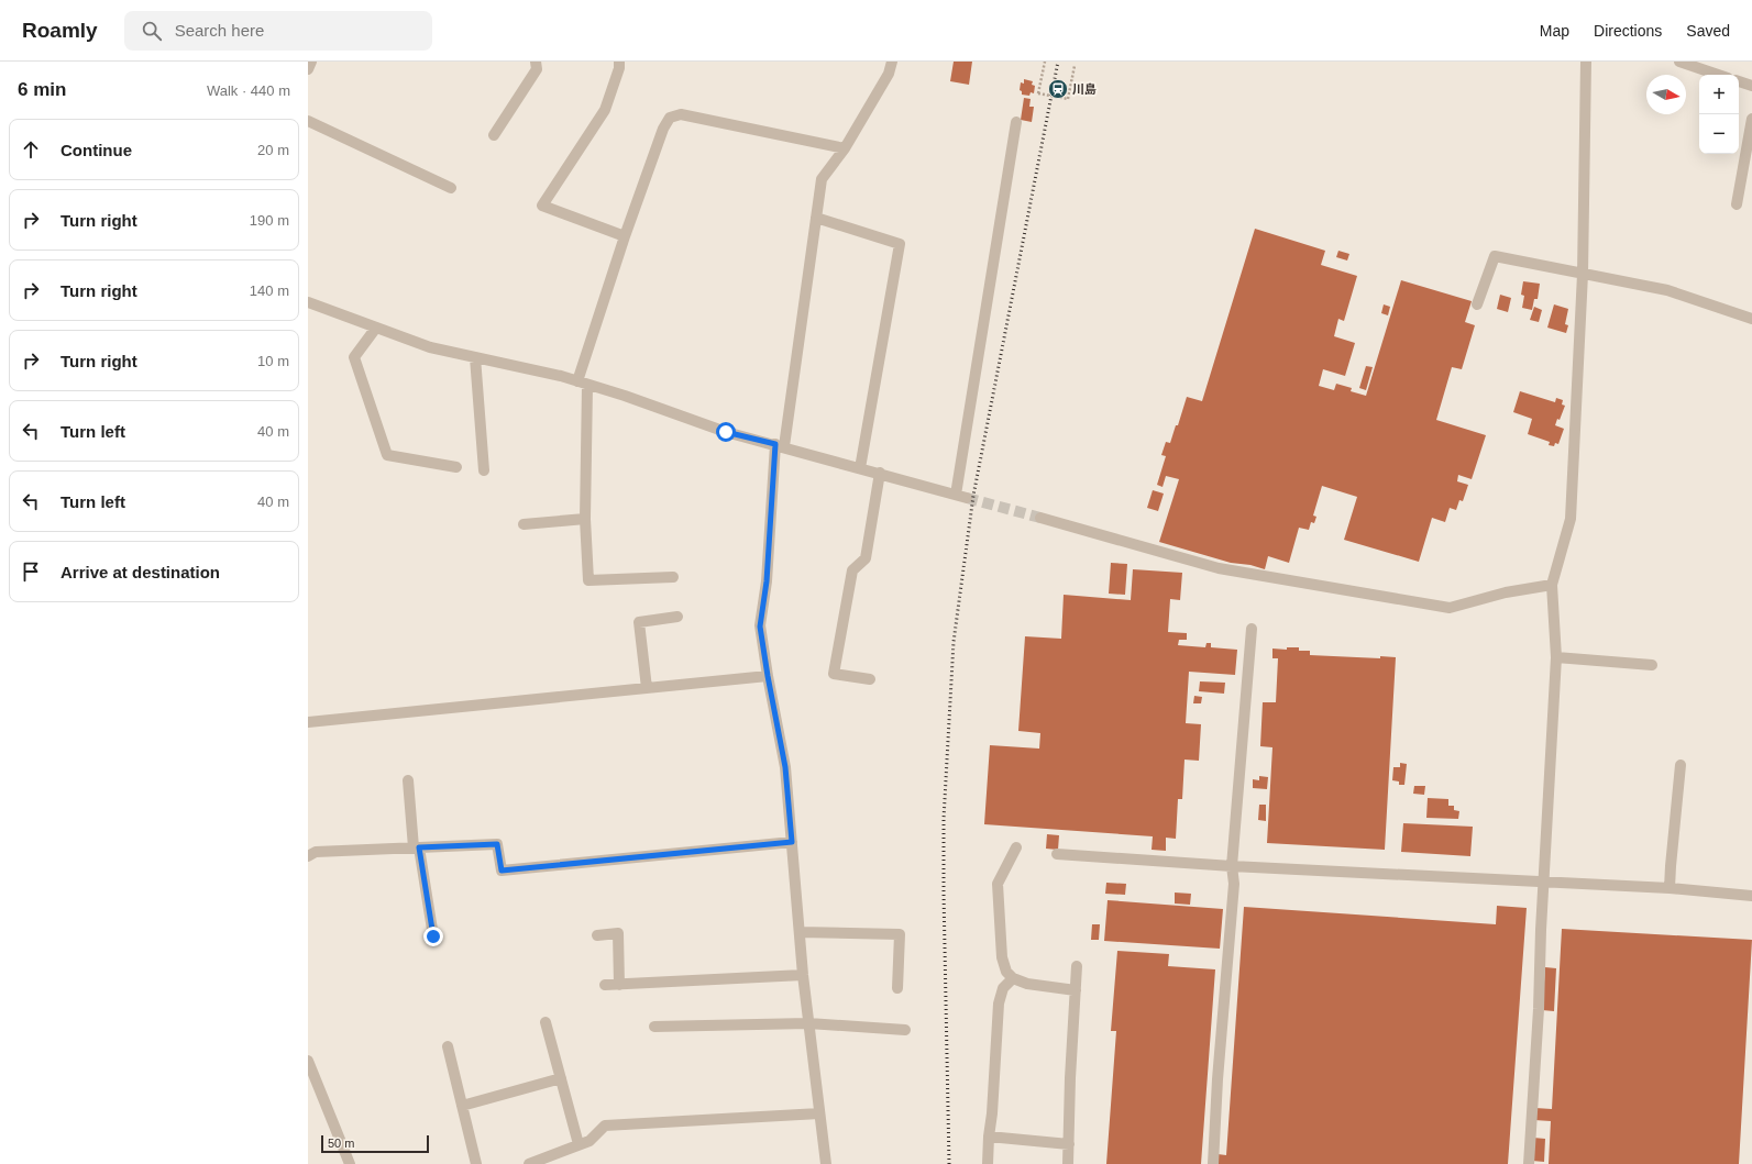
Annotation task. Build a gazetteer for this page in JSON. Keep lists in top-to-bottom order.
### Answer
{
  "places": {
    "station": ["川島"]
  },
  "scale_bar": "50 m",
  "north": "right",
  "page": {
    "header": "Roamly",
    "search": "Search here",
    "nav": ["Map", "Directions", "Saved"],
    "heading": ["6 min", "Walk · 440 m"],
    "map_buttons": ["+", "−"],
    "list": [
      ["Continue", "20 m"],
      ["Turn right", "190 m"],
      ["Turn right", "140 m"],
      ["Turn right", "10 m"],
      ["Turn left", "40 m"],
      ["Turn left", "40 m"],
      "Arrive at destination"
    ],
    "scale": "50 m"
  }
}
